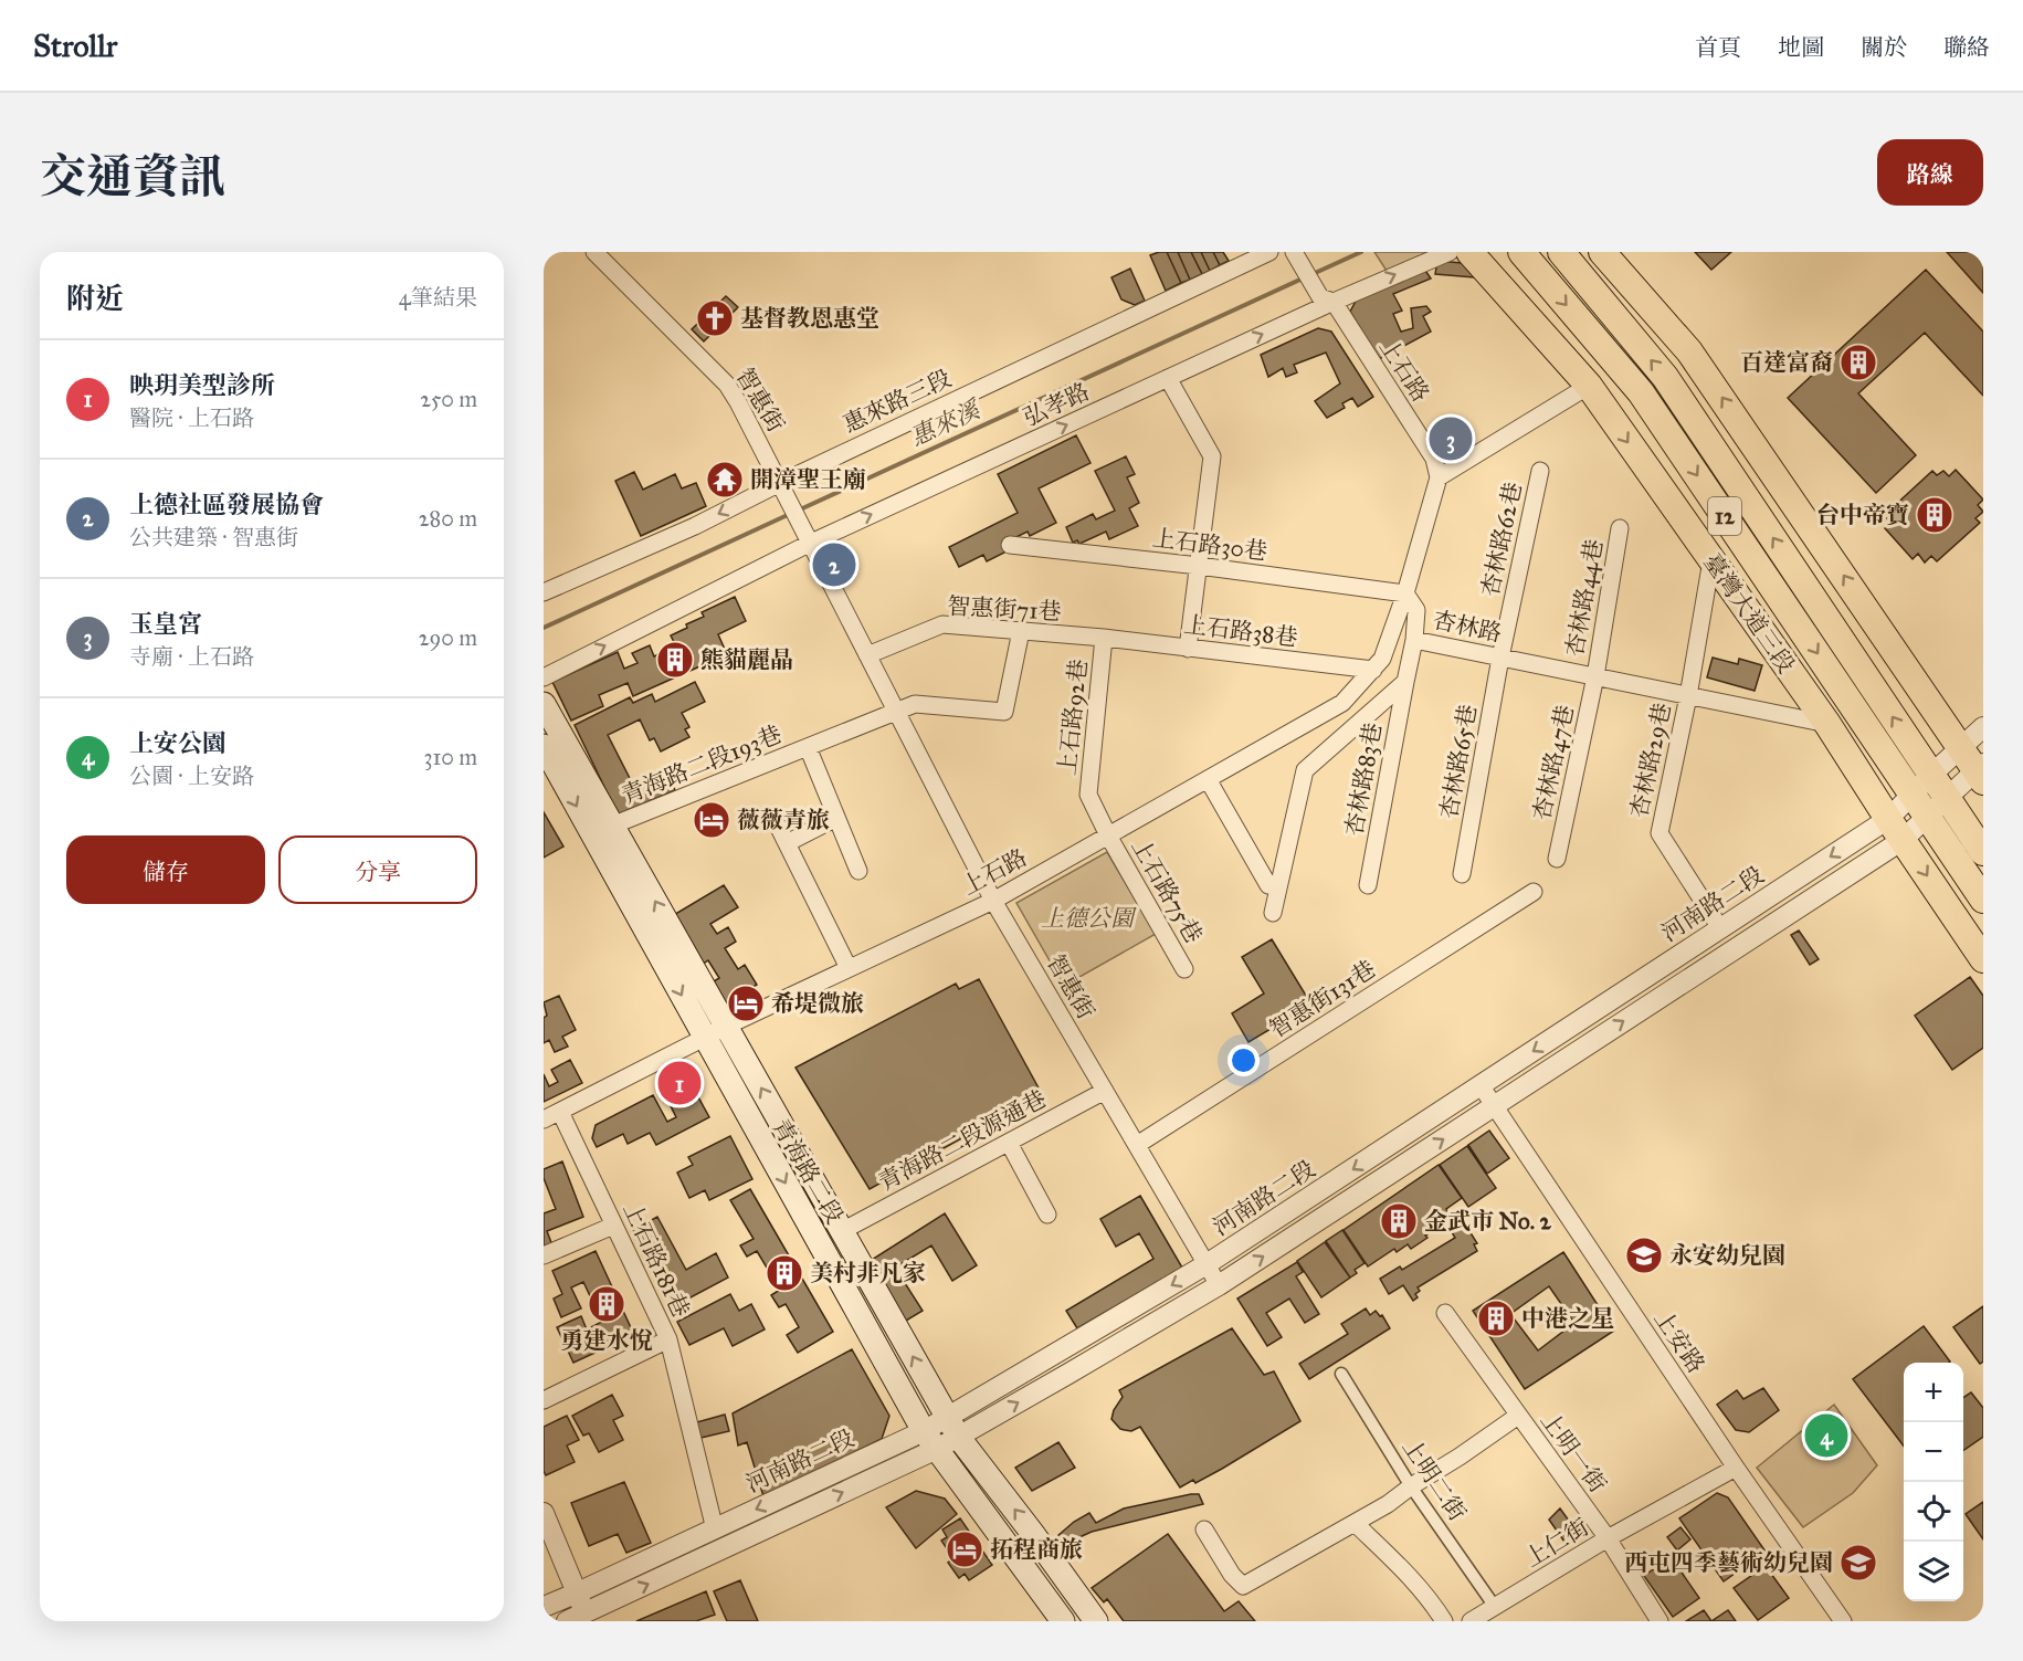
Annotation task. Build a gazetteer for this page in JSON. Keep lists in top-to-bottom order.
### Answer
{
  "streets": {
    "main road": ["12", "臺灣大道三段", "青海路二段"],
    "street": [
      "上石路",
      "智惠街",
      "惠來路三段",
      "弘孝路",
      "杏林路62巷",
      "上石路30巷",
      "杏林路44巷",
      "智惠街71巷",
      "杏林路",
      "上石路38巷",
      "上石路92巷",
      "杏林路29巷",
      "杏林路65巷",
      "杏林路47巷",
      "青海路二段193巷",
      "杏林路83巷",
      "上石路75巷",
      "河南路二段",
      "智惠街131巷",
      "青海路二段源通巷",
      "上石路181巷",
      "上安路",
      "上明一街",
      "上明二街",
      "上仁街"
    ]
  },
  "crossings": [
    ["上石路", "智惠街"],
    ["上石路", "弘孝路"],
    ["上石路", "上石路30巷"],
    ["上石路", "上石路38巷"],
    ["上石路", "上石路92巷"],
    ["上石路", "上石路75巷"],
    ["上石路", "青海路二段"],
    ["上石路", "上石路181巷"],
    ["智惠街", "惠來路三段"],
    ["智惠街", "弘孝路"],
    ["智惠街", "智惠街71巷"],
    ["智惠街", "青海路二段193巷"],
    ["智惠街", "河南路二段"],
    ["智惠街", "智惠街131巷"],
    ["智惠街", "青海路二段源通巷"],
    ["杏林路62巷", "杏林路"],
    ["杏林路62巷", "杏林路65巷"],
    ["杏林路44巷", "杏林路"],
    ["杏林路44巷", "杏林路47巷"],
    ["智惠街71巷", "上石路38巷"],
    ["智惠街71巷", "上石路92巷"],
    ["智惠街71巷", "青海路二段193巷"],
    ["臺灣大道三段", "杏林路"],
    ["臺灣大道三段", "杏林路29巷"],
    ["臺灣大道三段", "河南路二段"],
    ["杏林路", "杏林路29巷"],
    ["杏林路", "杏林路65巷"],
    ["杏林路", "杏林路47巷"],
    ["杏林路", "杏林路83巷"],
    ["上石路38巷", "上石路92巷"],
    ["上石路92巷", "上石路75巷"],
    ["杏林路29巷", "河南路二段"],
    ["青海路二段193巷", "青海路二段"],
    ["河南路二段", "青海路二段"],
    ["河南路二段", "上安路"],
    ["青海路二段源通巷", "青海路二段"],
    ["上安路", "上仁街"],
    ["上明一街", "上仁街"],
    ["上明二街", "上仁街"]
  ],
  "one_way": ["弘孝路"],
  "water": ["惠來溪"],
  "parks": ["上德公園"],
  "places": {
    "church": ["基督教恩惠堂"],
    "building": [
      "百達富裔",
      "台中帝寶",
      "熊貓麗晶",
      "金武市 No. 2",
      "美村非凡家",
      "勇建水悅",
      "中港之星"
    ],
    "temple": ["開漳聖王廟"],
    "hotel": ["薇薇青旅", "希堤微旅", "拓程商旅"],
    "school or university": ["永安幼兒園", "西屯四季藝術幼兒園"]
  },
  "page": {
    "header": "Strollr",
    "nav": [
      "首頁",
      "地圖",
      "關於",
      "聯絡"
    ],
    "title": "交通資訊",
    "buttons": [
      "路線",
      ["儲存", "分享"]
    ],
    "heading": ["附近", "4筆結果"],
    "list": [
      {
        "mark": "1",
        "name": "映玥美型診所",
        "note": "醫院 · 上石路",
        "value": "250 m"
      },
      {
        "mark": "2",
        "name": "上德社區發展協會",
        "note": "公共建築 · 智惠街",
        "value": "280 m"
      },
      {
        "mark": "3",
        "name": "玉皇宮",
        "note": "寺廟 · 上石路",
        "value": "290 m"
      },
      {
        "mark": "4",
        "name": "上安公園",
        "note": "公園 · 上安路",
        "value": "310 m"
      }
    ],
    "pins": [
      "3",
      "2",
      "1",
      "4"
    ],
    "map_buttons": ["+", "−"]
  }
}
